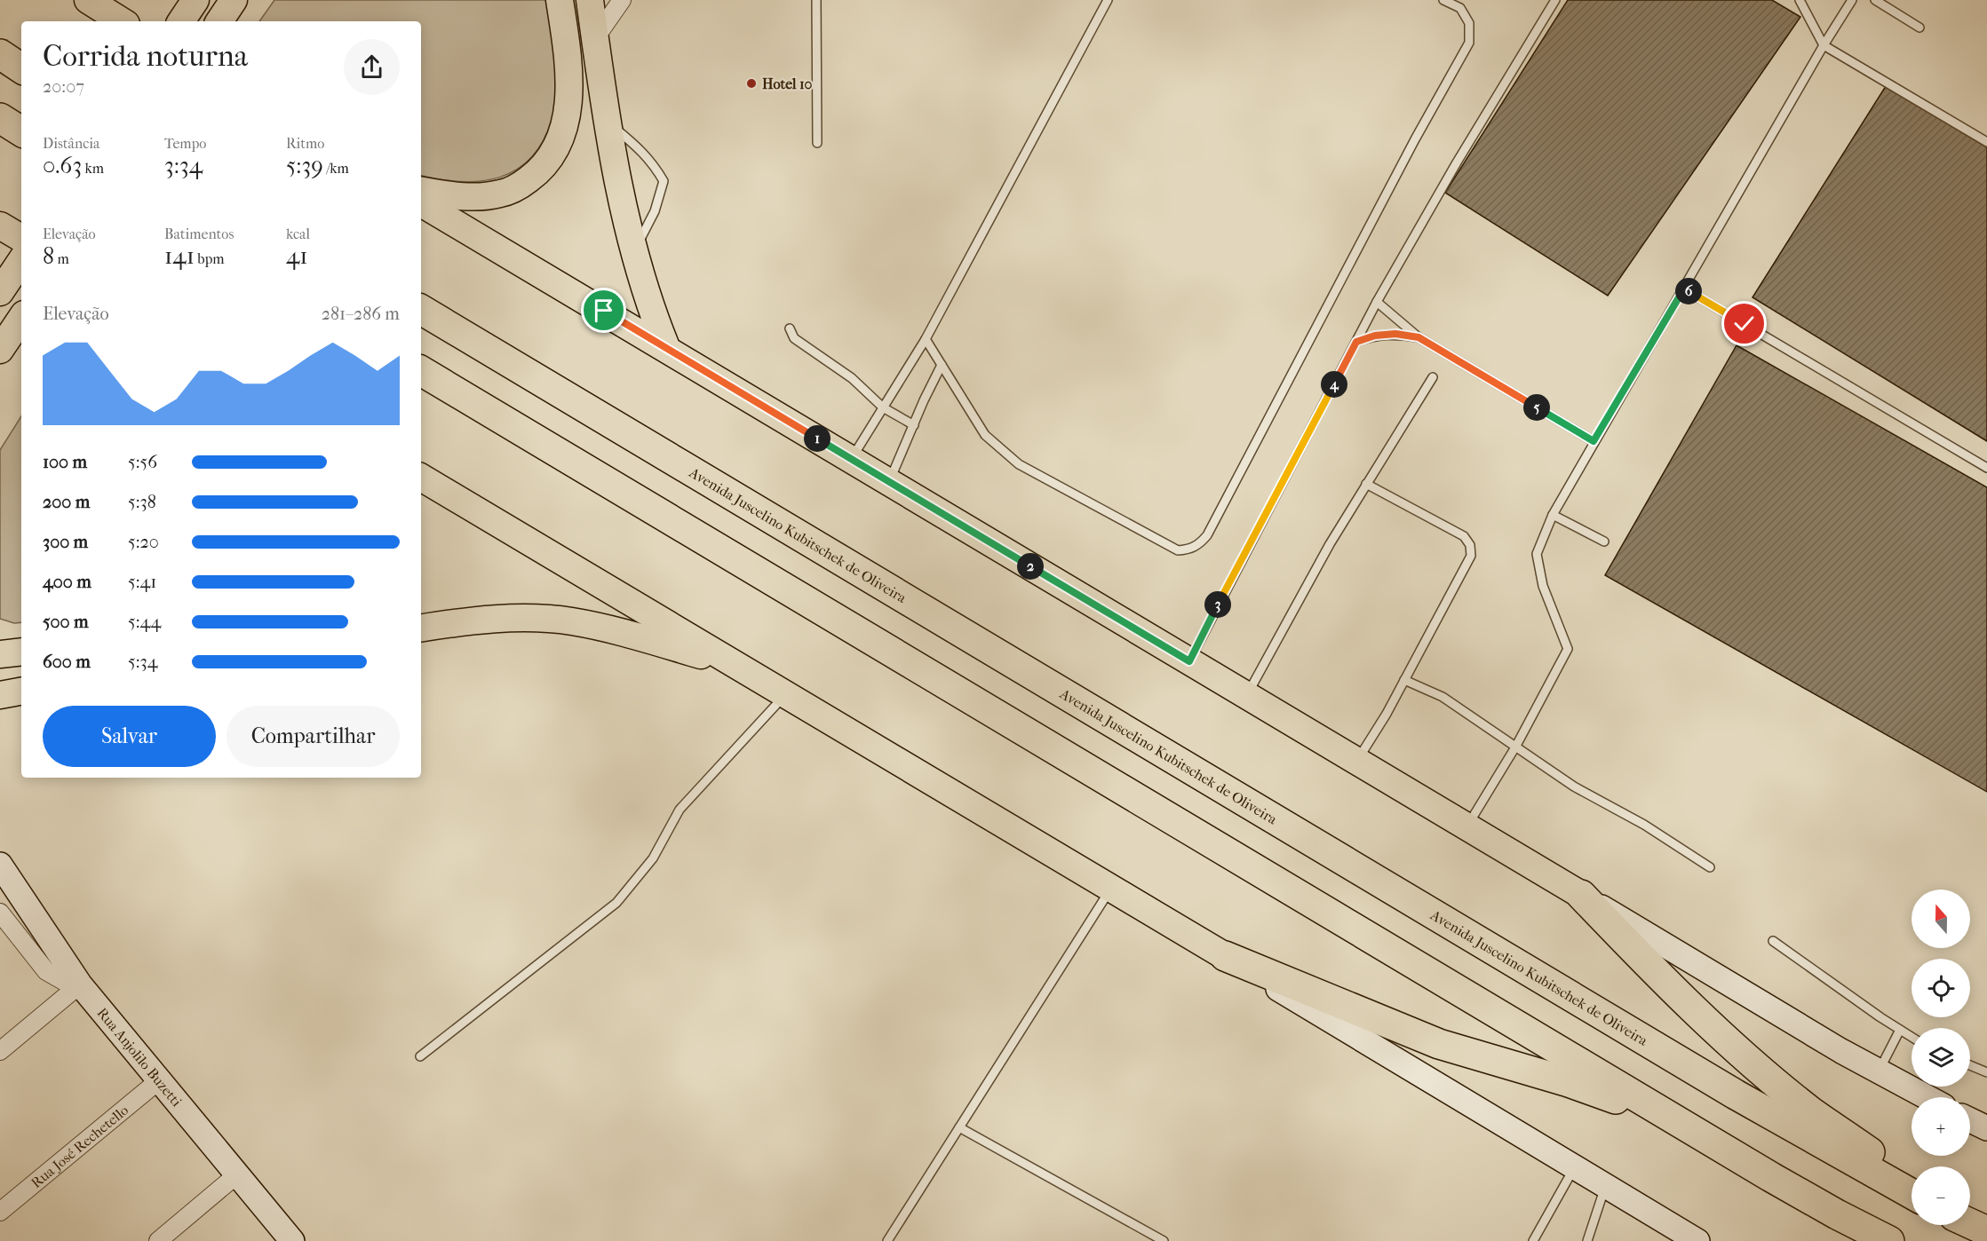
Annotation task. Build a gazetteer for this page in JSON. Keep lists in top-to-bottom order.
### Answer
{
  "streets": {
    "highway": ["Avenida Juscelino Kubitschek de Oliveira"],
    "main road": ["Rua Anjolilo Buzetti"],
    "street": ["Rua José Rechetello"]
  },
  "crossings": [
    ["Rua Anjolilo Buzetti", "Rua José Rechetello"]
  ],
  "places": ["Hotel 10"],
  "north": "top",
  "page": {
    "heading": ["Corrida noturna", "20:07"],
    "stats": [
      ["Distância", "0.63 km"],
      ["Tempo", "3:34"],
      ["Ritmo", "5:39 /km"],
      ["Elevação", "8 m"],
      ["Batimentos", "141 bpm"],
      ["kcal", "41"]
    ],
    "pins": [
      "6",
      "4",
      "5",
      "1",
      "2",
      "3"
    ],
    "chart": ["Elevação", "281–286 m"],
    "list": [
      {
        "name": "100 m",
        "note": "5:56"
      },
      {
        "name": "200 m",
        "note": "5:38"
      },
      {
        "name": "300 m",
        "note": "5:20"
      },
      {
        "name": "400 m",
        "note": "5:41"
      },
      {
        "name": "500 m",
        "note": "5:44"
      },
      {
        "name": "600 m",
        "note": "5:34"
      }
    ],
    "buttons": ["Salvar", "Compartilhar"],
    "map_buttons": ["+", "−"]
  }
}
